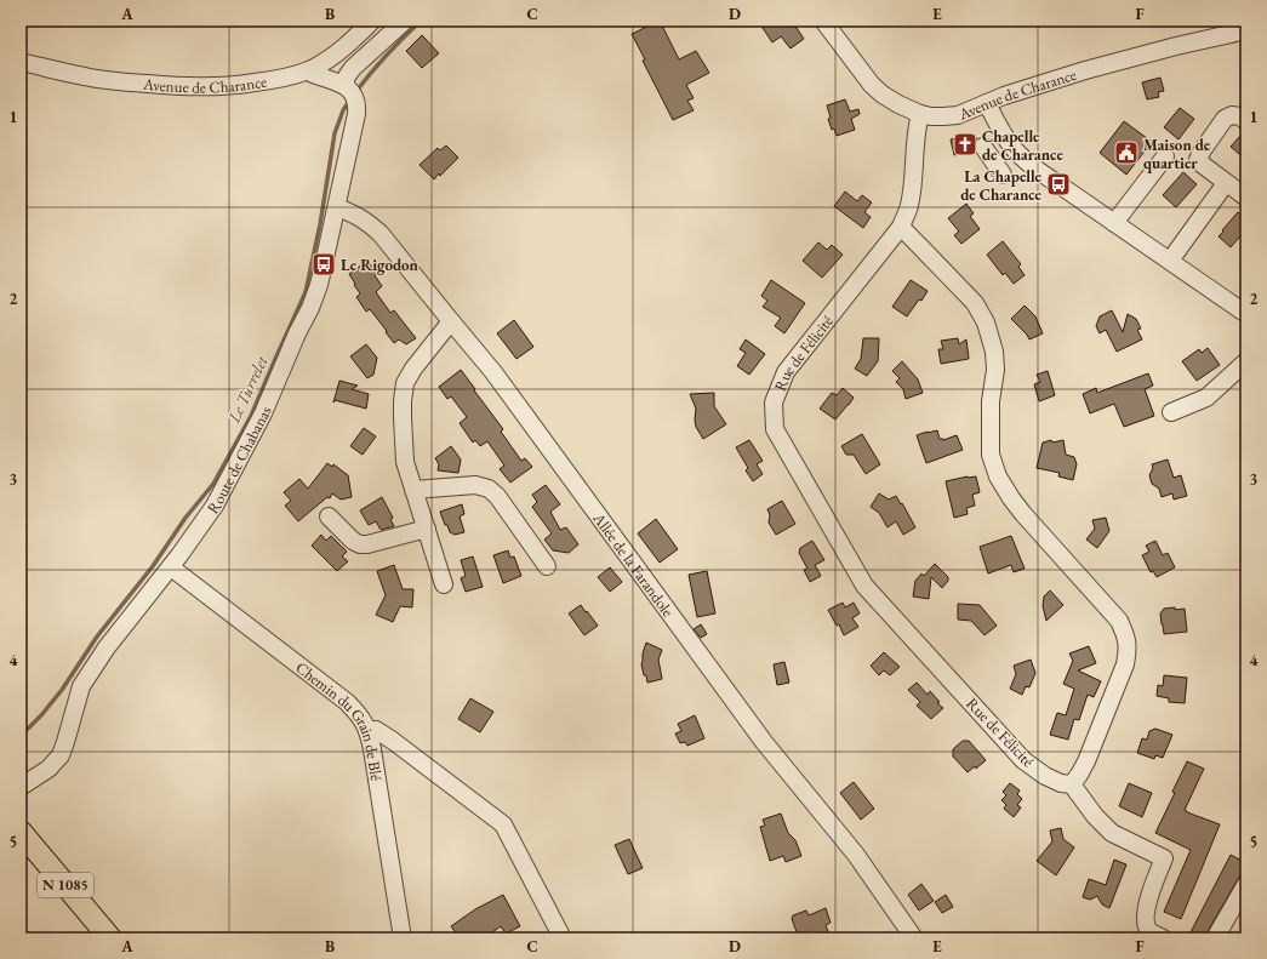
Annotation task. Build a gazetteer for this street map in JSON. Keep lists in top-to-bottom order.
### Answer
{
  "streets": {
    "main road": ["N 1085"],
    "street": [
      "Avenue de Charance",
      "Rue de Félicité",
      "Route de Chabanas",
      "Allée de la Farandole",
      "Chemin du Grain de Blé"
    ]
  },
  "crossings": [
    ["Avenue de Charance", "Rue de Félicité"],
    ["Route de Chabanas", "Allée de la Farandole"],
    ["Route de Chabanas", "Chemin du Grain de Blé"]
  ],
  "water": ["Le Turrelet"],
  "places": {
    "church": ["Chapelle de Charance"],
    "public building": ["Maison de quartier"],
    "bus stop": ["La Chapelle de Charance", "Le Rigodon"]
  },
  "grid": {
    "columns": [
      "A",
      "B",
      "C",
      "D",
      "E",
      "F"
    ],
    "rows": [
      "1",
      "2",
      "3",
      "4",
      "5"
    ]
  }
}
